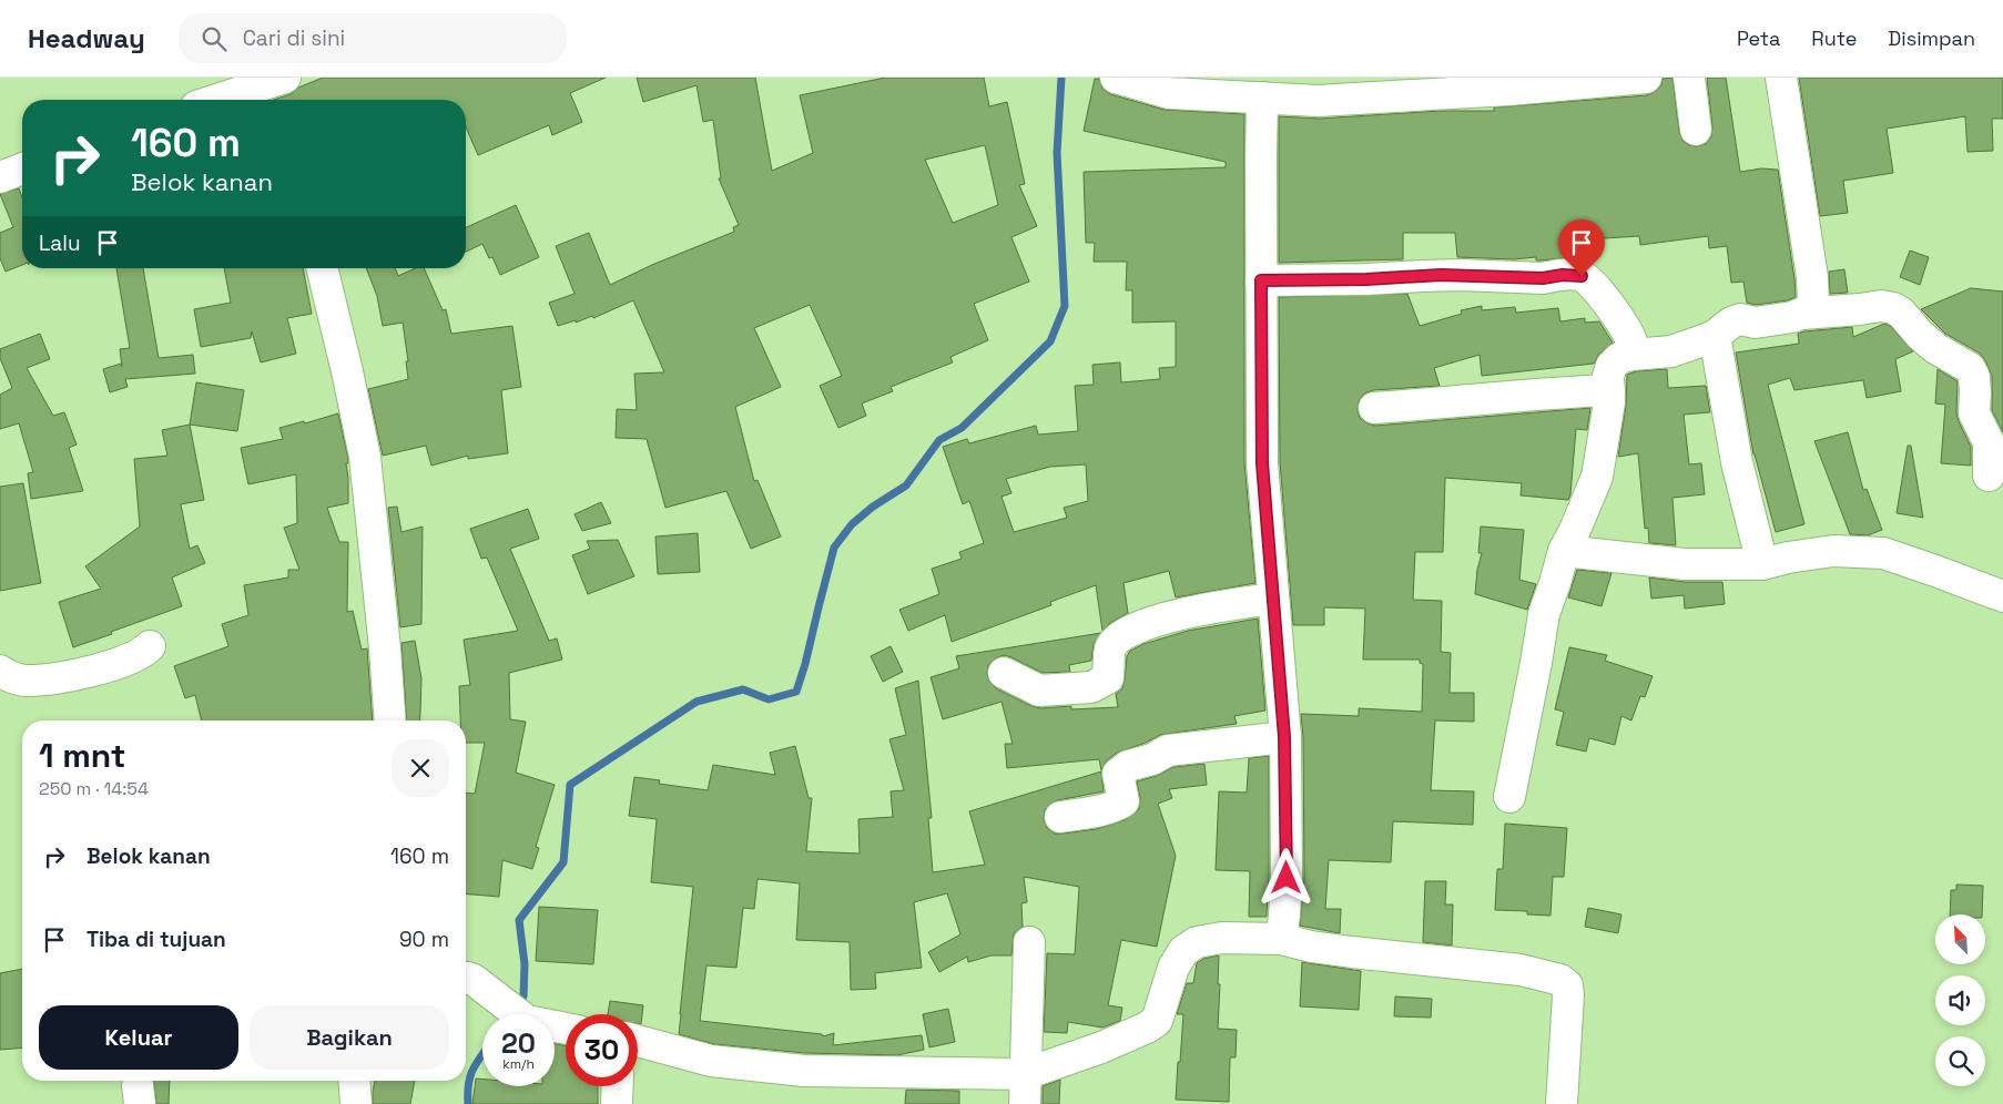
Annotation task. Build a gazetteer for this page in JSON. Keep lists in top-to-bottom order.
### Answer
{
  "north": "top left",
  "page": {
    "header": "Headway",
    "search": "Cari di sini",
    "nav": ["Peta", "Rute", "Disimpan"],
    "turn": ["160 m", "Belok kanan"],
    "then": "Lalu",
    "heading": ["1 mnt", "250 m · 14:54"],
    "list": [
      {
        "name": "Belok kanan",
        "value": "160 m"
      },
      {
        "name": "Tiba di tujuan",
        "value": "90 m"
      }
    ],
    "buttons": ["Keluar", "Bagikan"],
    "speed": "20 km/h",
    "limit": "30"
  }
}
